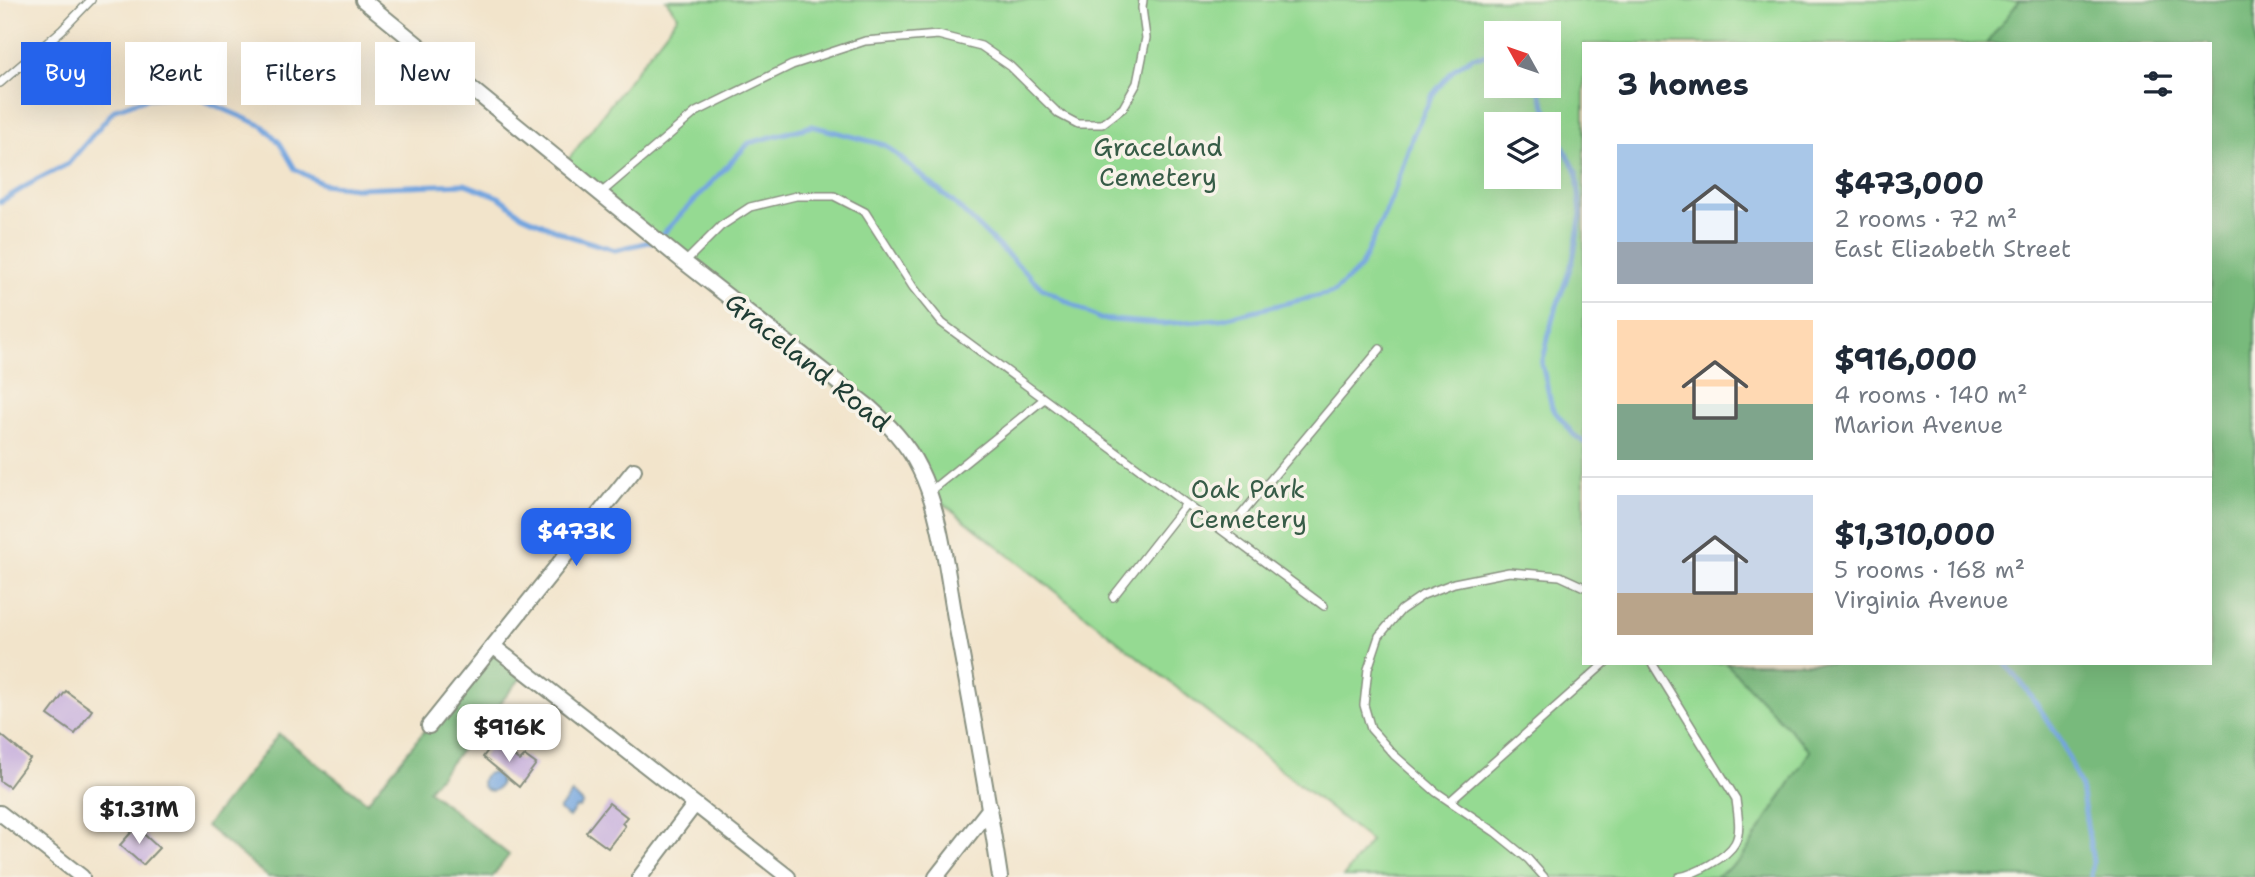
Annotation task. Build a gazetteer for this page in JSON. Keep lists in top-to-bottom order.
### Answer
{
  "streets": {
    "street": ["Graceland Road"]
  },
  "parks": ["Graceland Cemetery", "Oak Park Cemetery"],
  "north": "top left",
  "page": {
    "chip": [
      "Buy",
      "Rent",
      "Filters",
      "New"
    ],
    "heading": "3 homes",
    "list": [
      {
        "name": "$473,000",
        "note": "2 rooms · 72 m² · East Elizabeth Street"
      },
      {
        "name": "$916,000",
        "note": "4 rooms · 140 m² · Marion Avenue"
      },
      {
        "name": "$1,310,000",
        "note": "5 rooms · 168 m² · Virginia Avenue"
      }
    ],
    "price": ["$473K", "$916K", "$1.31M"]
  }
}
